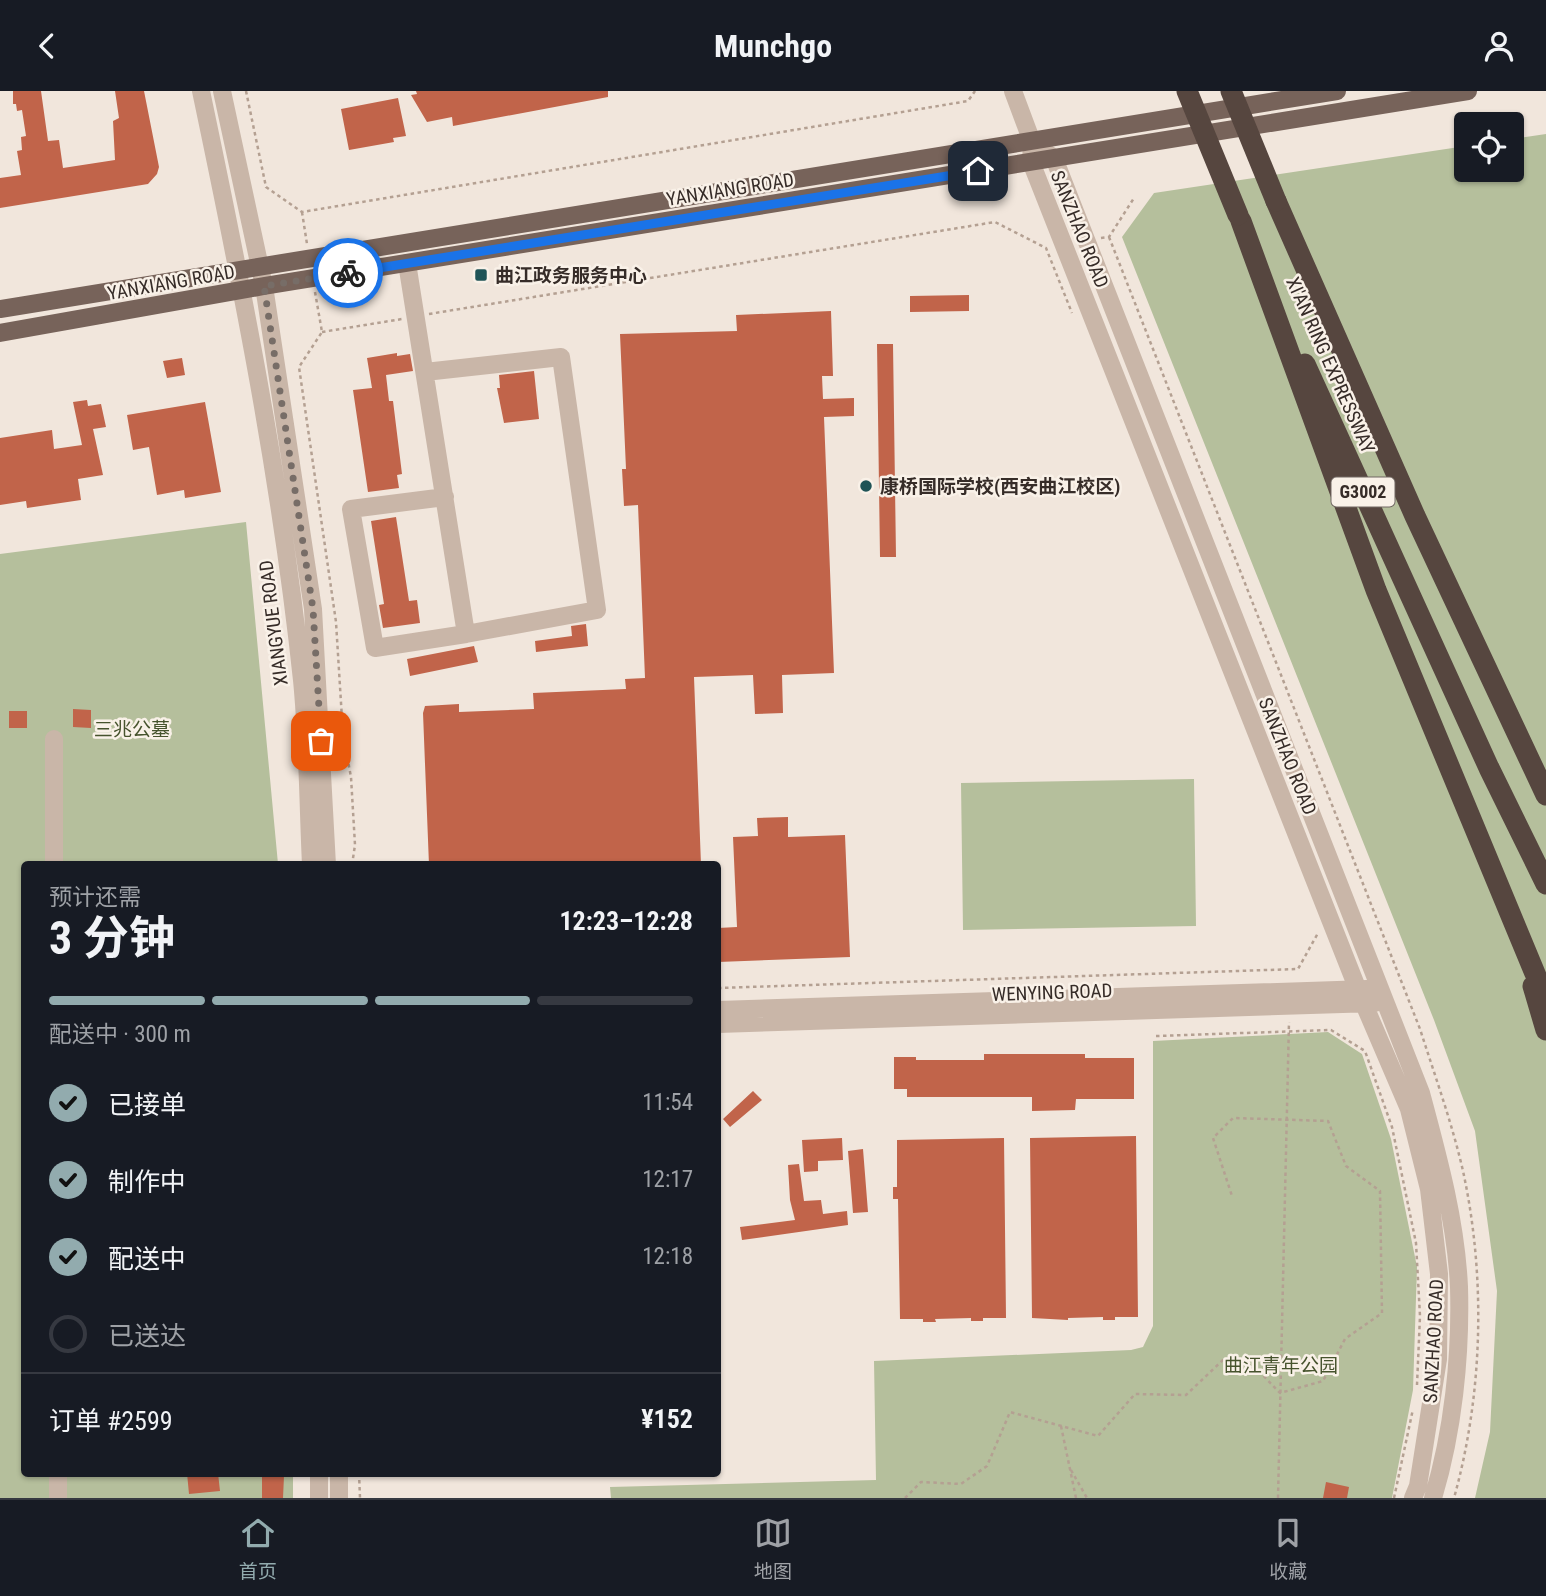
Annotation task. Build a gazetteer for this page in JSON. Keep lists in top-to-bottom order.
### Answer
{
  "streets": {
    "highway": ["XI'AN RING EXPRESSWAY", "G3002"],
    "main road": ["YANXIANG ROAD"],
    "street": ["SANZHAO ROAD", "XIANGYUE ROAD", "WENYING ROAD"]
  },
  "crossings": [
    ["YANXIANG ROAD", "SANZHAO ROAD"],
    ["YANXIANG ROAD", "XIANGYUE ROAD"],
    ["SANZHAO ROAD", "WENYING ROAD"]
  ],
  "parks": ["三兆公墓", "曲江青年公园"],
  "places": {
    "transit": ["曲江政务服务中心"],
    "other": ["康桥国际学校(西安曲江校区)"]
  },
  "page": {
    "header": "Munchgo",
    "heading": ["3 分钟", "预计还需", "12:23–12:28"],
    "panel": ["订单 #2599", "¥152"],
    "bar": "配送中 · 300 m",
    "list": [
      ["已接单", "11:54"],
      ["制作中", "12:17"],
      ["配送中", "12:18"],
      "已送达"
    ],
    "tabs": ["首页", "地图", "收藏"]
  }
}
